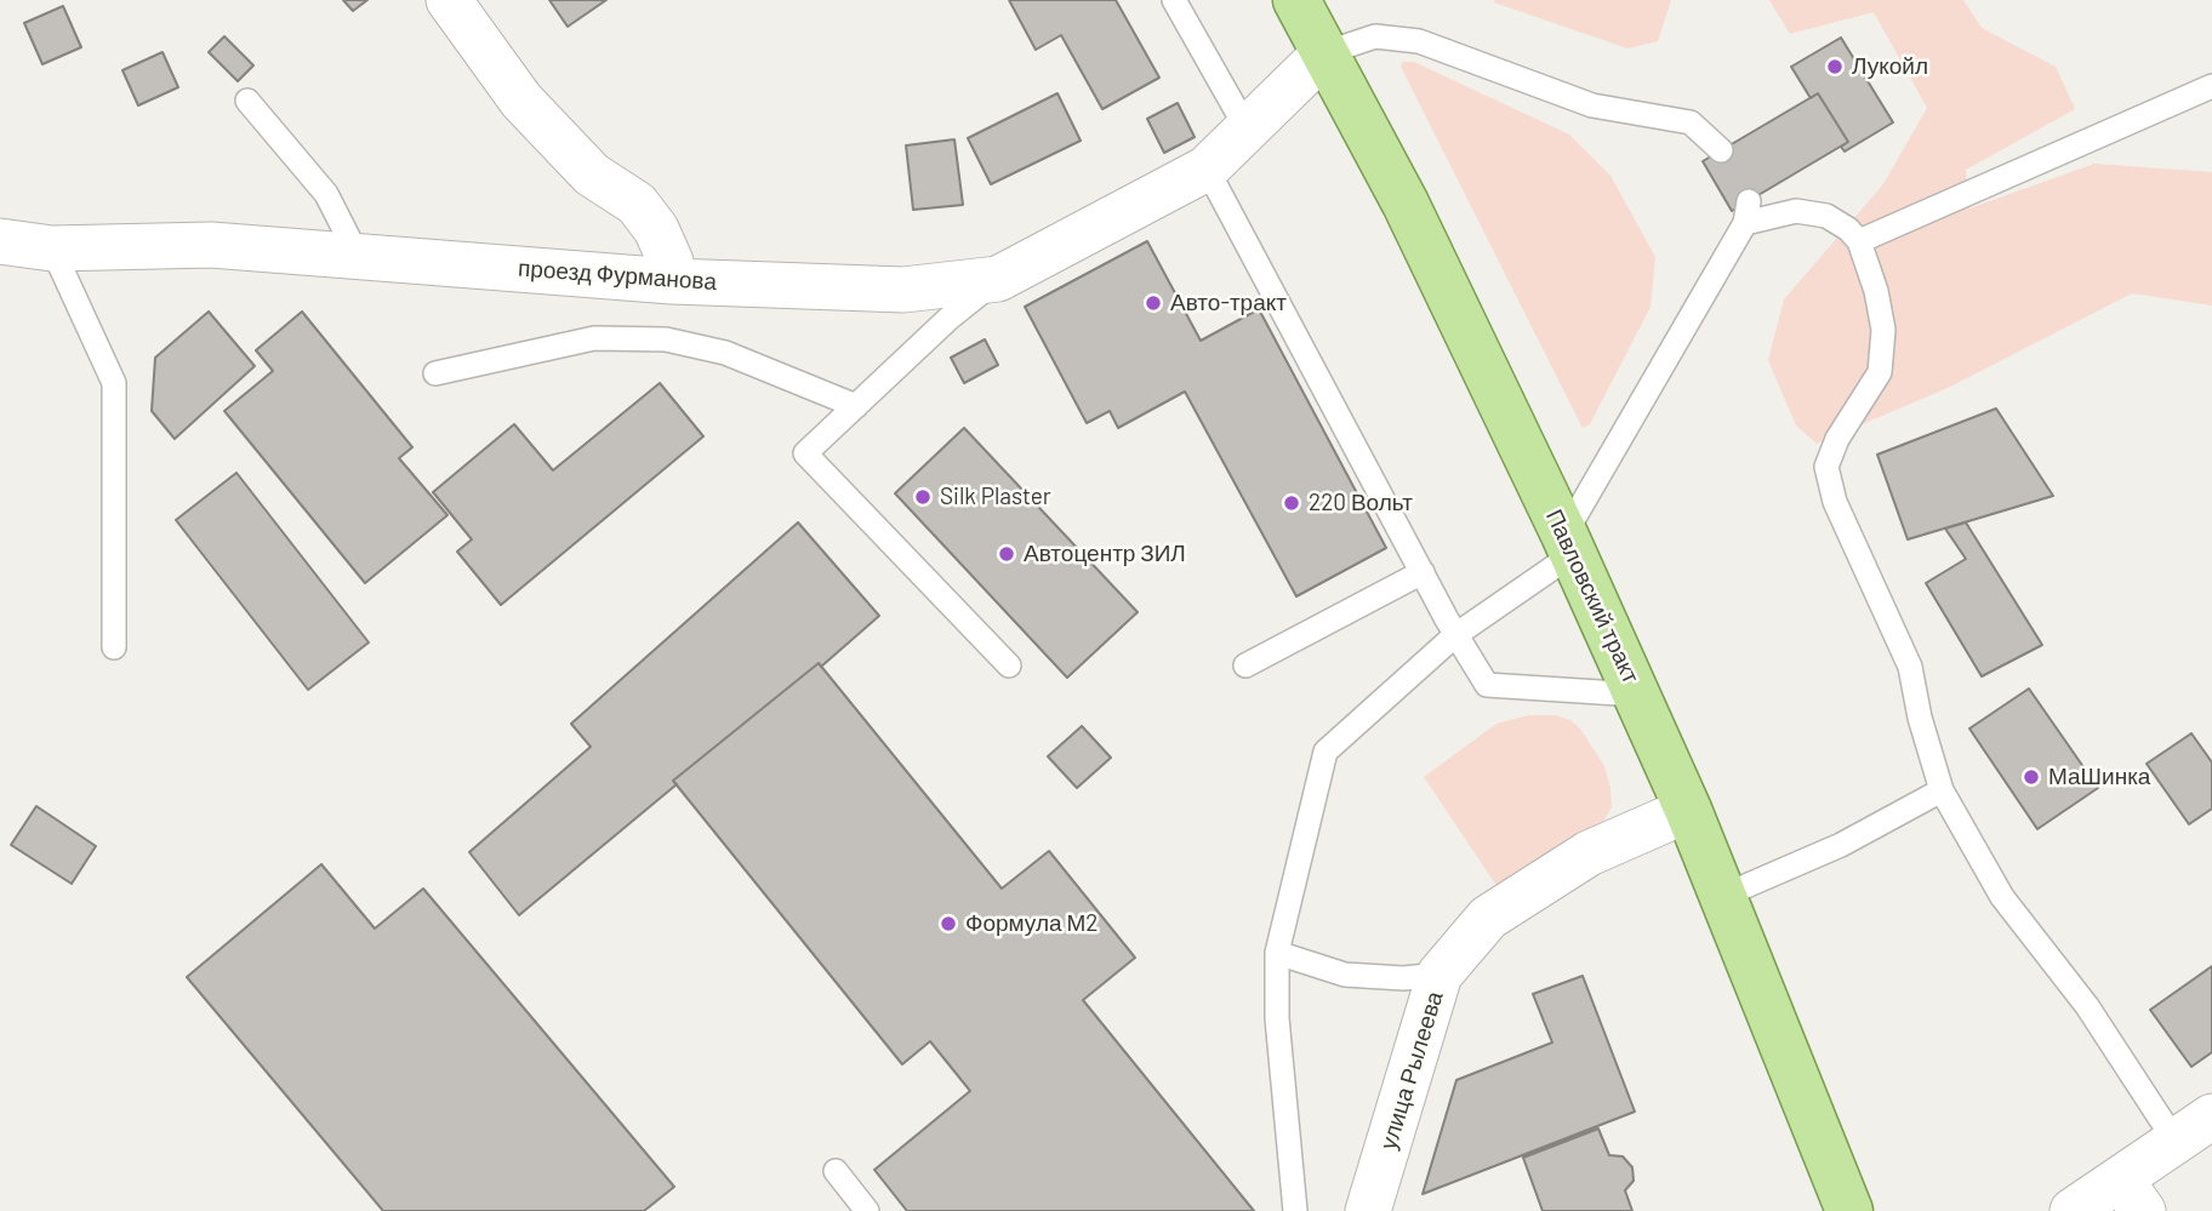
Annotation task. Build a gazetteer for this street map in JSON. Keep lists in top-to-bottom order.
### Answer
{
  "streets": {
    "main road": ["Павловский тракт"],
    "street": ["проезд Фурманова", "улица Рылеева"]
  },
  "crossings": [
    ["проезд Фурманова", "Павловский тракт"],
    ["Павловский тракт", "улица Рылеева"]
  ],
  "places": [
    "Лукойл",
    "Авто-тракт",
    "Silk Plaster",
    "220 Вольт",
    "Автоцентр ЗИЛ",
    "МаШинка",
    "Формула М2"
  ]
}
